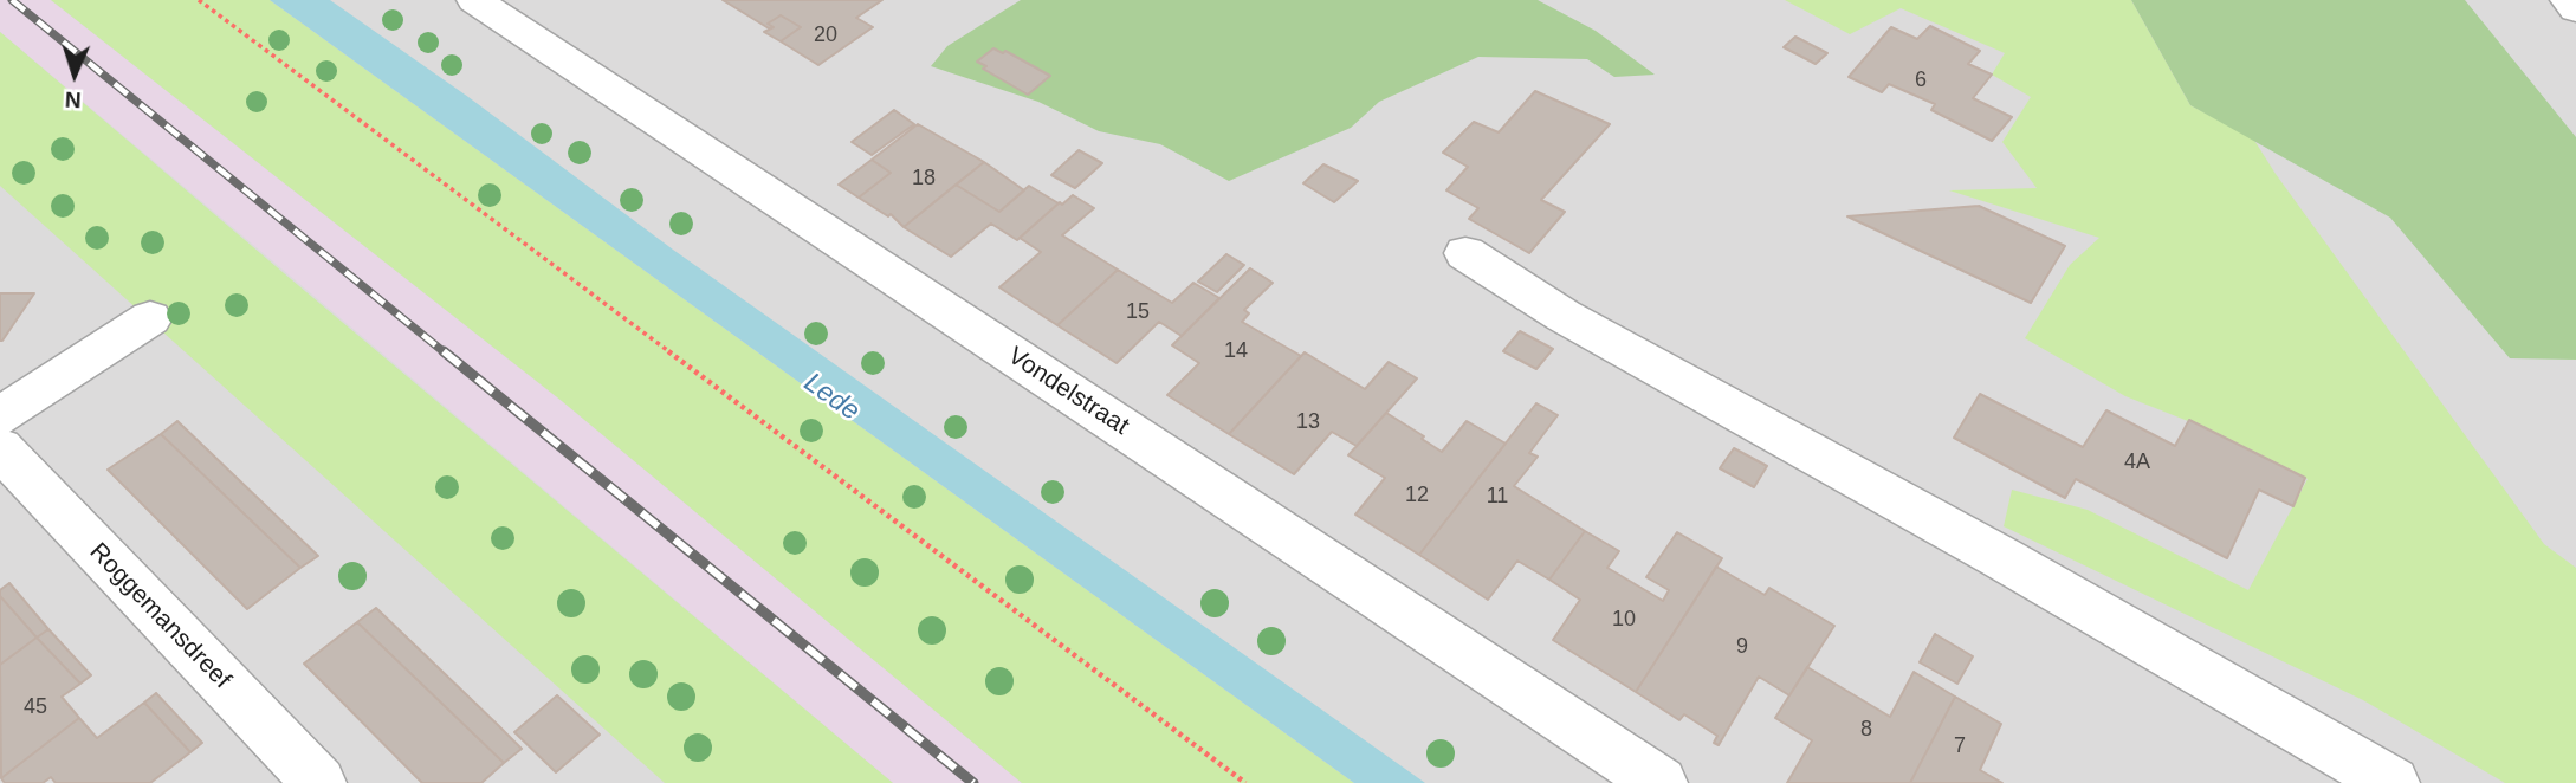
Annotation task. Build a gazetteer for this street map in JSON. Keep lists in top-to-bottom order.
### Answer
{
  "streets": {
    "street": ["Vondelstraat", "Roggemansdreef"]
  },
  "water": ["Lede"],
  "house_numbers": [
    "20",
    "6",
    "18",
    "15",
    "14",
    "13",
    "4A",
    "12",
    "11",
    "10",
    "9",
    "45",
    "8",
    "7"
  ],
  "north": "bottom"
}
